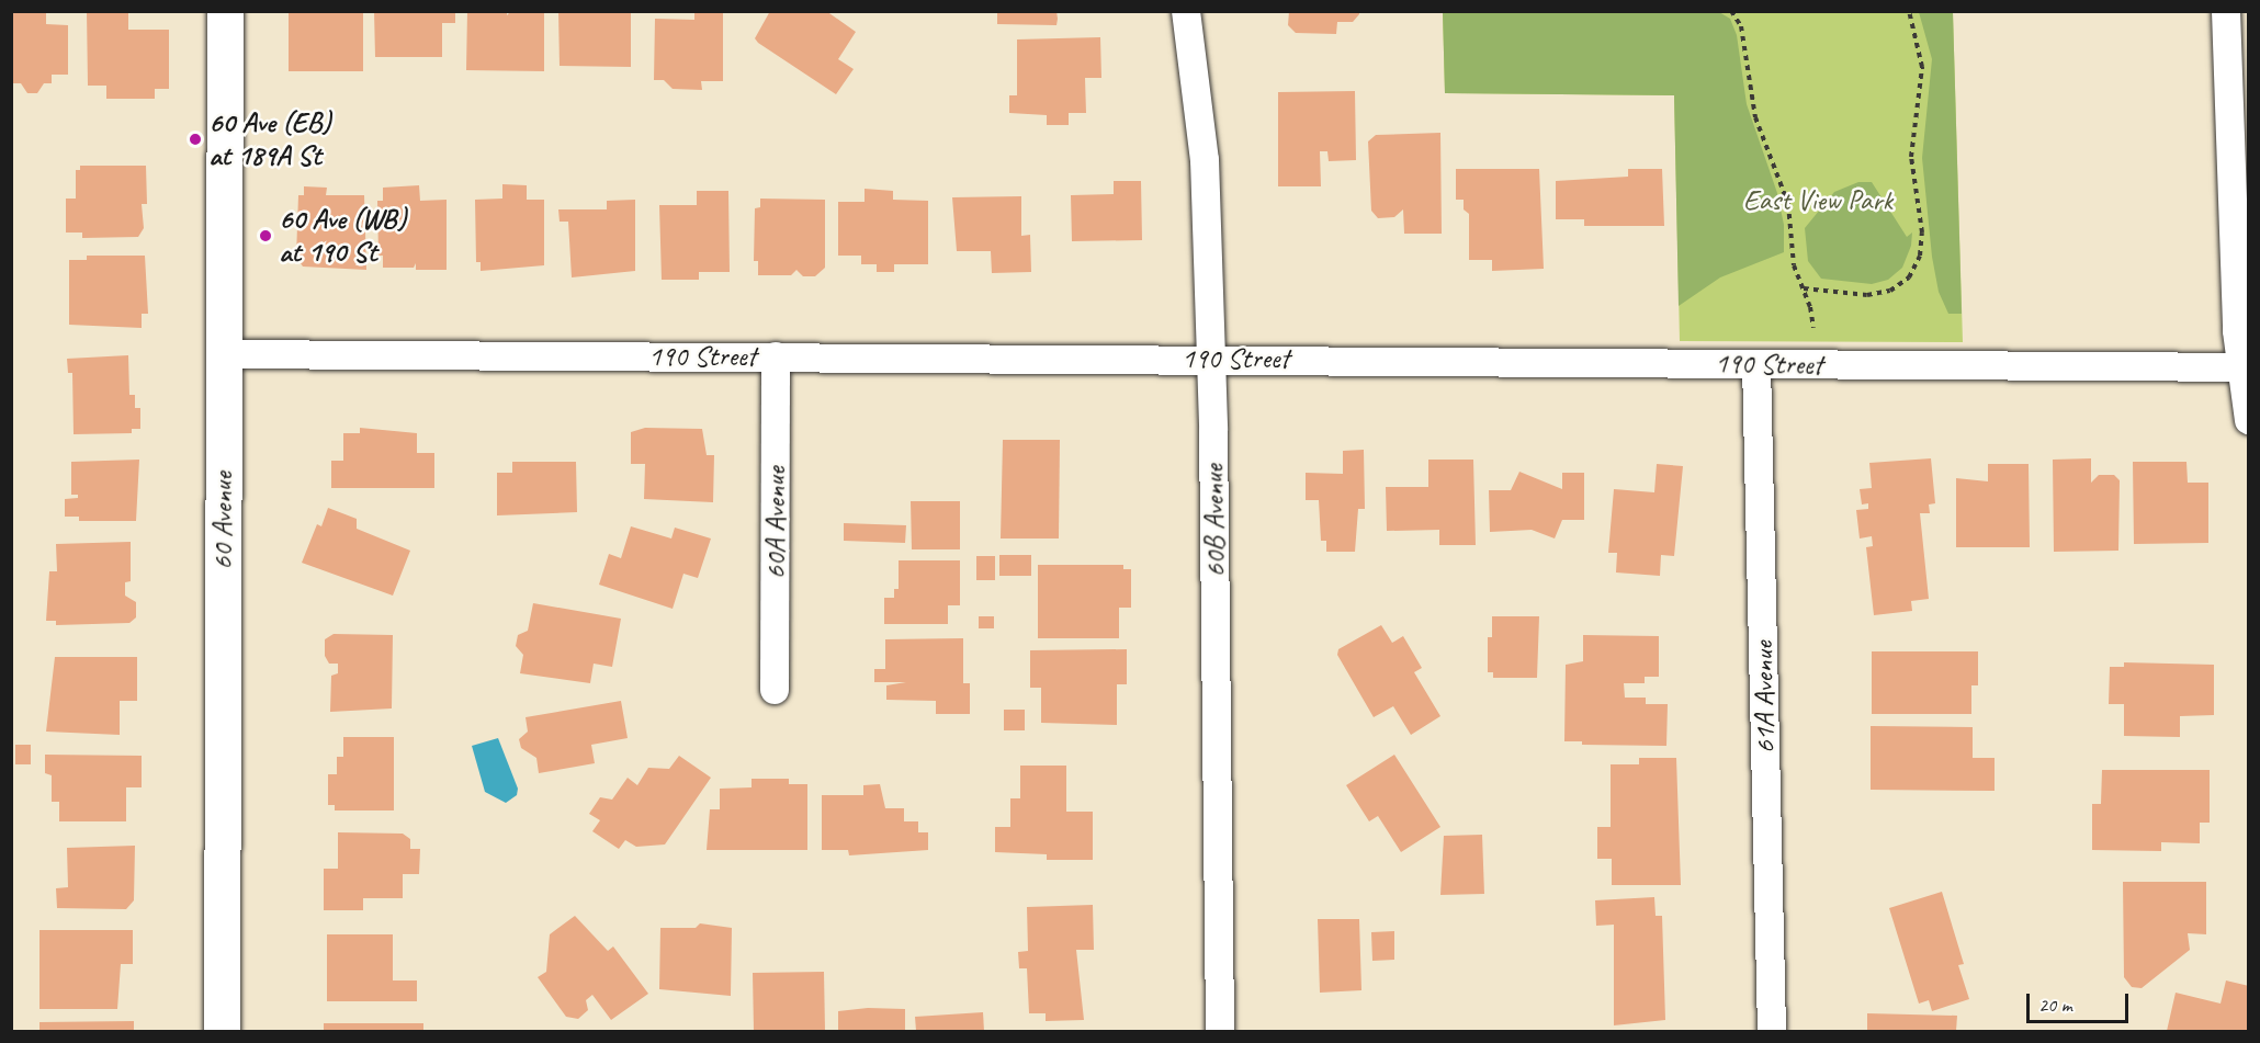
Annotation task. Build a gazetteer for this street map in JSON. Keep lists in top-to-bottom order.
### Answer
{
  "streets": {
    "street": [
      "190 Street",
      "60 Avenue",
      "60B Avenue",
      "60A Avenue",
      "61A Avenue"
    ]
  },
  "crossings": [
    ["190 Street", "60 Avenue"],
    ["190 Street", "60B Avenue"],
    ["190 Street", "60A Avenue"],
    ["190 Street", "61A Avenue"]
  ],
  "parks": ["East View Park"],
  "places": ["60 Ave (EB) at 189A St", "60 Ave (WB) at 190 St"],
  "scale_bar": "20 m"
}
